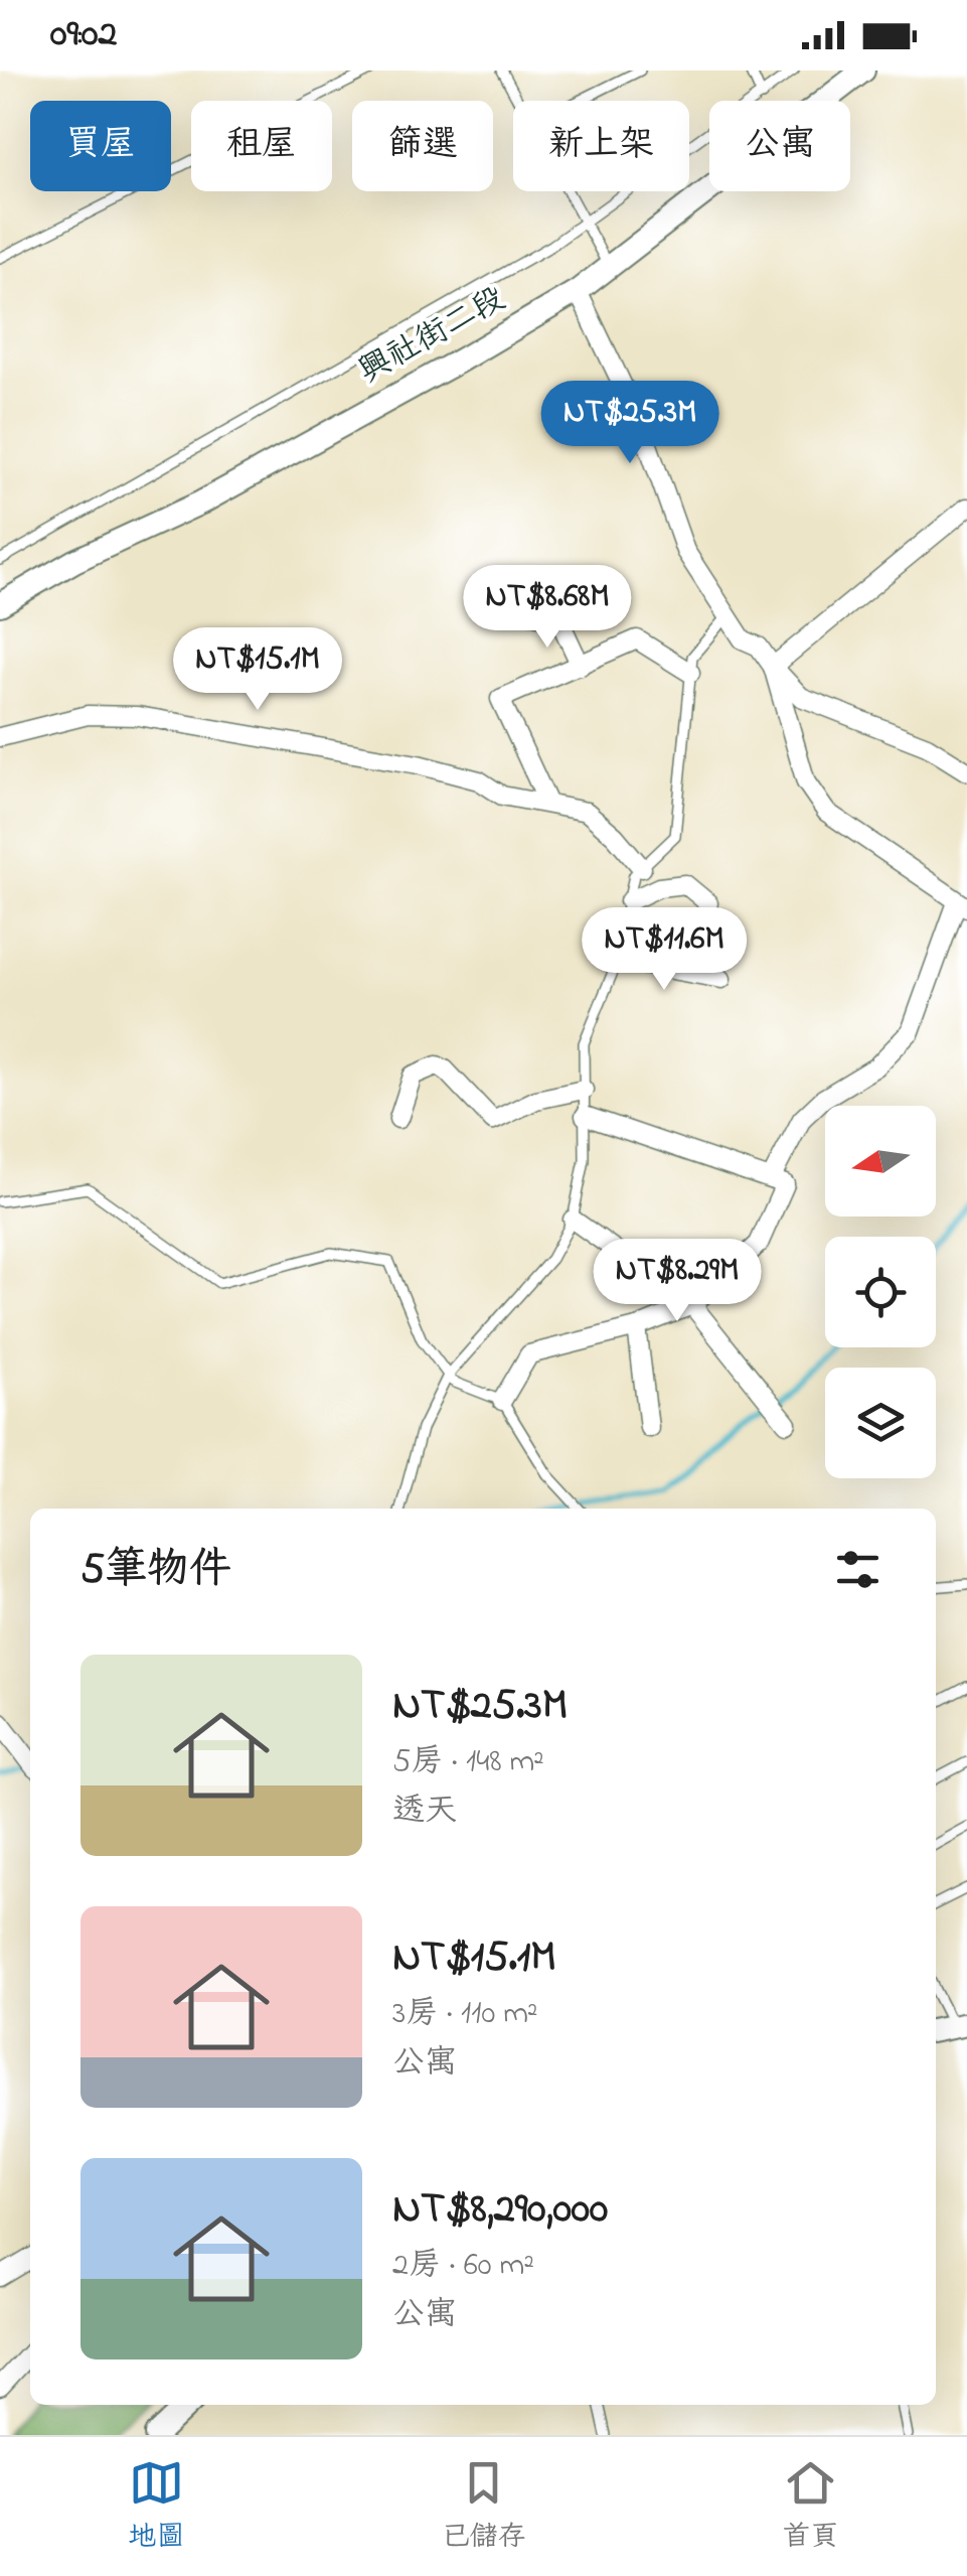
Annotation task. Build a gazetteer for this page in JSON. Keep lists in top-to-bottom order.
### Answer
{
  "streets": {
    "street": ["興社街二段"]
  },
  "north": "left",
  "page": {
    "status": "09:02",
    "chip": [
      "買屋",
      "租屋",
      "篩選",
      "新上架",
      "公寓"
    ],
    "price": [
      "NT$25.3M",
      "NT$8.68M",
      "NT$15.1M",
      "NT$11.6M",
      "NT$8.29M"
    ],
    "heading": "5筆物件",
    "list": [
      {
        "name": "NT$25.3M",
        "note": "5房 · 148 m² · 透天"
      },
      {
        "name": "NT$15.1M",
        "note": "3房 · 110 m² · 公寓"
      },
      {
        "name": "NT$8,290,000",
        "note": "2房 · 60 m² · 公寓"
      }
    ],
    "tabs": ["地圖", "已儲存", "首頁"]
  }
}
